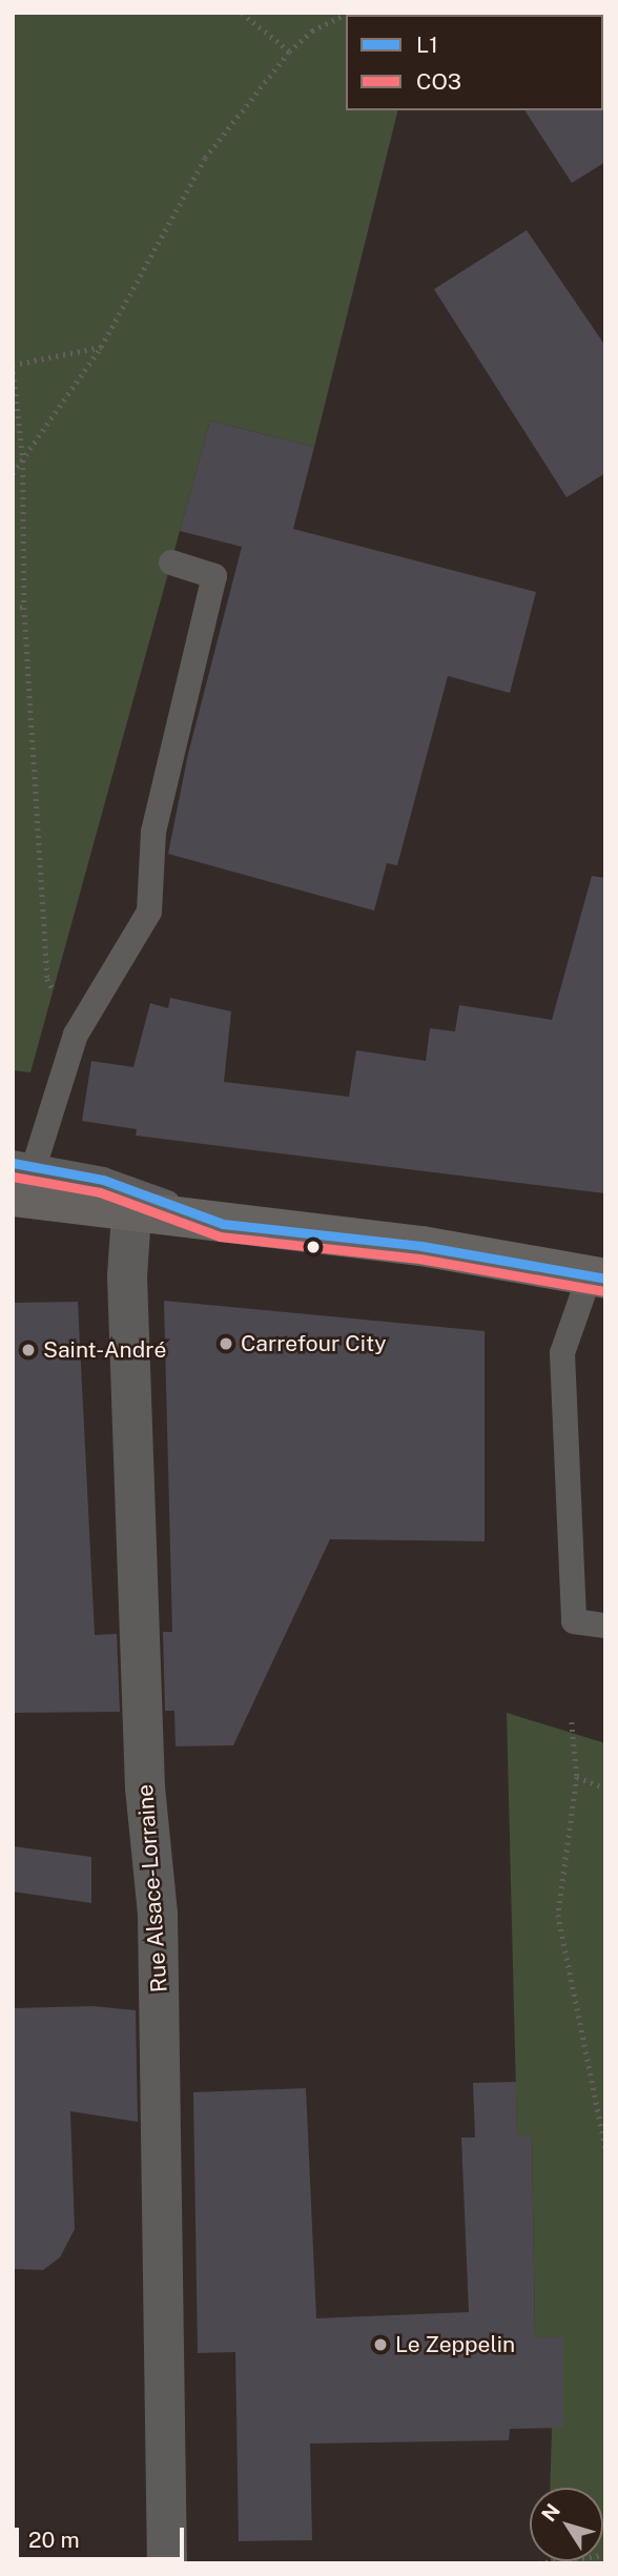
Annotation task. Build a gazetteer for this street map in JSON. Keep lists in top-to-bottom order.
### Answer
{
  "streets": {
    "street": ["Rue Alsace-Lorraine"]
  },
  "places": ["Carrefour City", "Saint-André", "Le Zeppelin"],
  "lines": ["transit line L1", "transit line CO3"],
  "legend": ["L1", "CO3"],
  "scale_bar": "20 m",
  "north": "top left"
}
